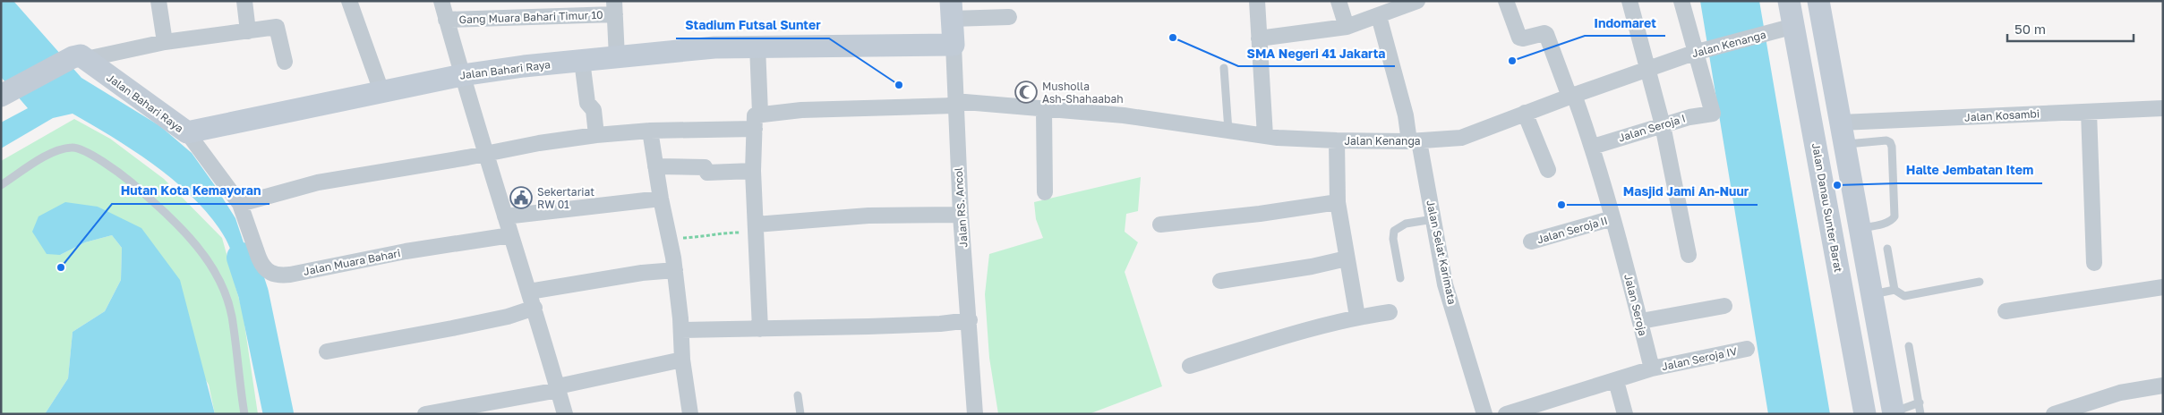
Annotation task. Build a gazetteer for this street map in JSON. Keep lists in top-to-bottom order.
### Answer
{
  "streets": {
    "street": [
      "Gang Muara Bahari Timur 10",
      "Jalan Kenanga",
      "Jalan Bahari Raya",
      "Jalan Kosambi",
      "Jalan Seroja I",
      "Jalan RS. Ancol",
      "Jalan Danau Sunter Barat",
      "Jalan Seroja II",
      "Jalan Selat Karimata",
      "Jalan Muara Bahari",
      "Jalan Seroja",
      "Jalan Seroja IV"
    ]
  },
  "crossings": [
    ["Jalan Kenanga", "Jalan Seroja I"],
    ["Jalan Kenanga", "Jalan RS. Ancol"],
    ["Jalan Kenanga", "Jalan Danau Sunter Barat"],
    ["Jalan Kenanga", "Jalan Selat Karimata"],
    ["Jalan Kenanga", "Jalan Seroja"],
    ["Jalan Bahari Raya", "Jalan RS. Ancol"],
    ["Jalan Bahari Raya", "Jalan Muara Bahari"],
    ["Jalan Seroja I", "Jalan Seroja"],
    ["Jalan Seroja II", "Jalan Seroja"],
    ["Jalan Seroja", "Jalan Seroja IV"]
  ],
  "places": {
    "other": [
      "SMA Negeri 41 Jakarta",
      "Indomaret",
      "Stadium Futsal Sunter",
      "Halte Jembatan Item",
      "Masjid Jami An-Nuur",
      "Hutan Kota Kemayoran"
    ],
    "mosque": ["Musholla Ash-Shahaabah"],
    "public building": ["Sekertariat RW 01"]
  },
  "scale_bar": "50 m"
}
